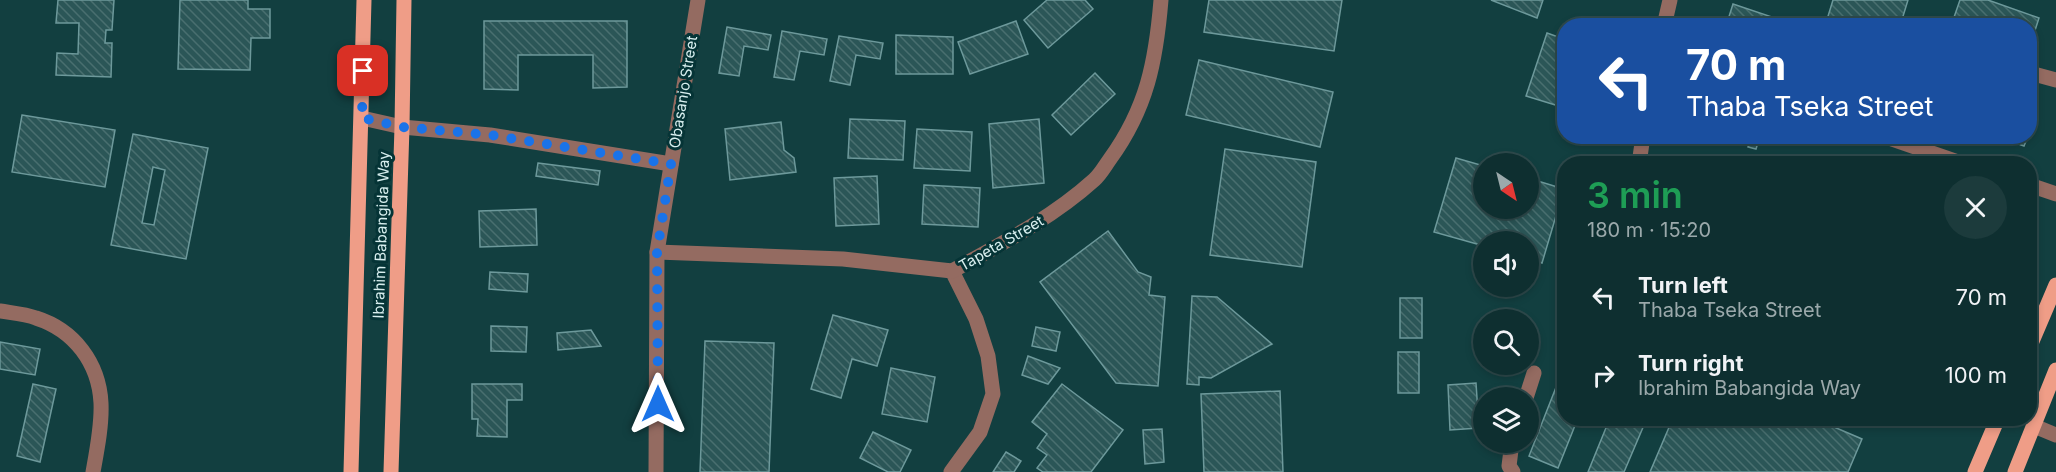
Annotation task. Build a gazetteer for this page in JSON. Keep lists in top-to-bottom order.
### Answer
{
  "streets": {
    "main road": ["Ibrahim Babangida Way"],
    "street": ["Obasanjo Street", "Tapeta Street"]
  },
  "north": "bottom right",
  "page": {
    "turn": ["70 m", "Thaba Tseka Street"],
    "heading": ["3 min", "180 m · 15:20"],
    "list": [
      {
        "name": "Turn left",
        "note": "Thaba Tseka Street",
        "value": "70 m"
      },
      {
        "name": "Turn right",
        "note": "Ibrahim Babangida Way",
        "value": "100 m"
      }
    ]
  }
}
